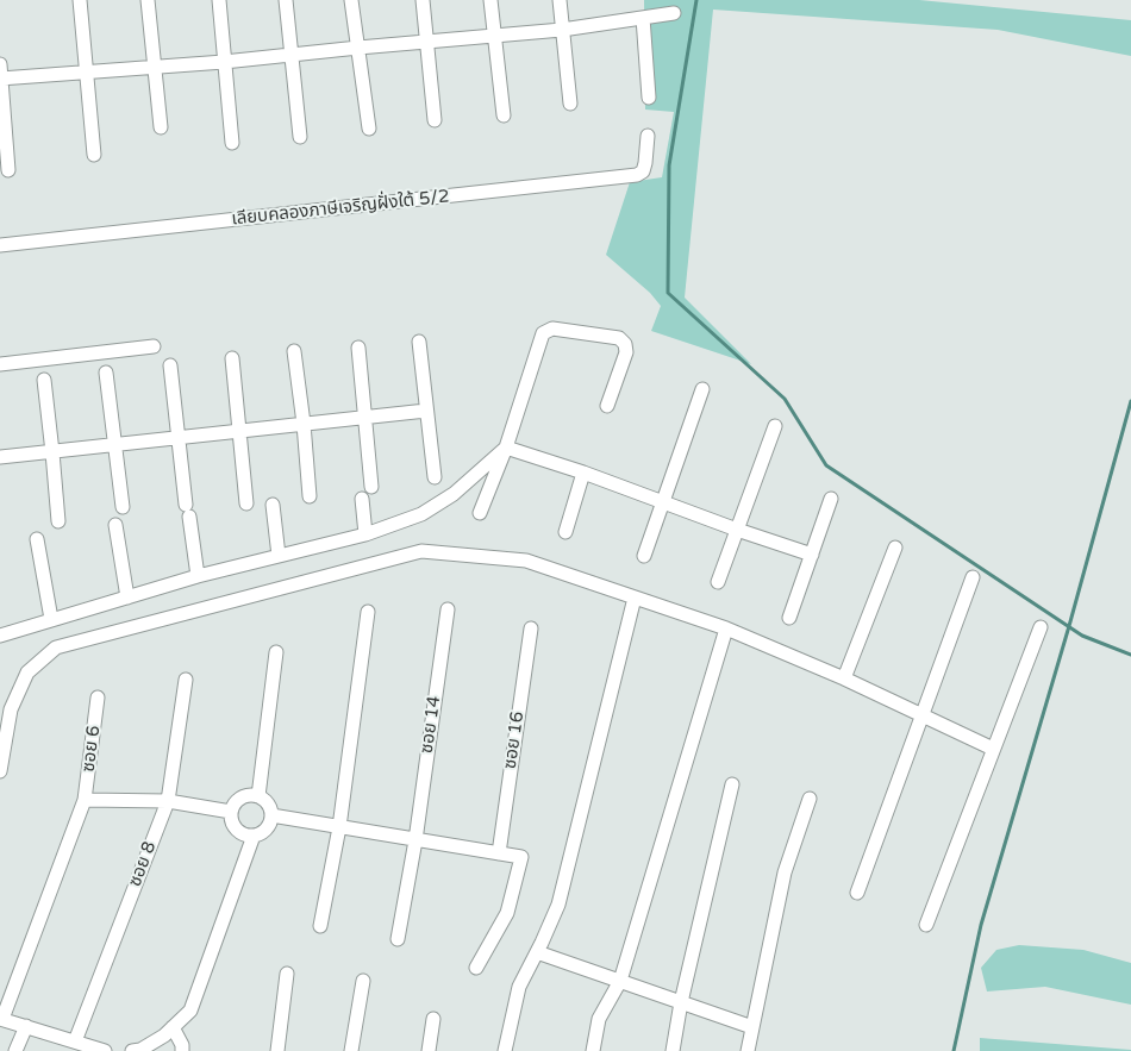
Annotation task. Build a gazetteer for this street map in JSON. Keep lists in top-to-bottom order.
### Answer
{
  "streets": {
    "street": [
      "เลียบคลองภาษีเจริญฝั่งใต้ 5/2",
      "ซอย 14",
      "ซอย 16",
      "ซอย 6",
      "ซอย 8"
    ]
  }
}
